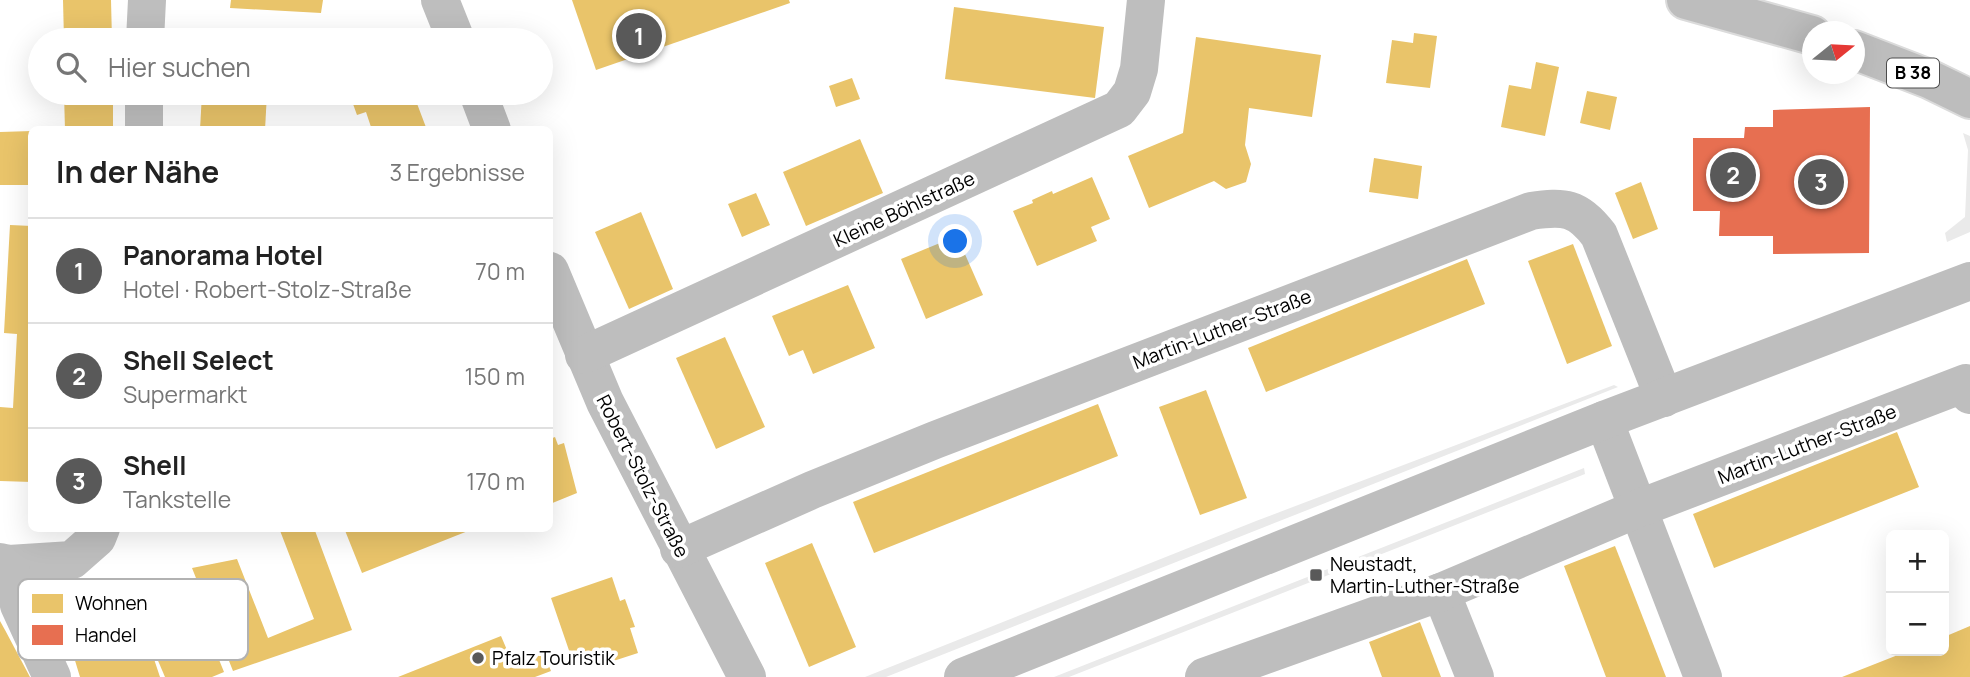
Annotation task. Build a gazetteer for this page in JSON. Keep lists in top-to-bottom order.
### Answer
{
  "streets": {
    "main road": ["B 38"],
    "street": ["Kleine Böhlstraße", "Martin-Luther-Straße", "Robert-Stolz-Straße"]
  },
  "crossings": [
    ["Kleine Böhlstraße", "Robert-Stolz-Straße"],
    ["Martin-Luther-Straße", "Robert-Stolz-Straße"]
  ],
  "places": {
    "transit": ["Neustadt, Martin-Luther-Straße"],
    "other": ["Pfalz Touristik"]
  },
  "legend": ["Wohnen", "Handel"],
  "north": "right",
  "page": {
    "pins": ["1", "2", "3"],
    "search": "Hier suchen",
    "heading": ["In der Nähe", "3 Ergebnisse"],
    "list": [
      {
        "mark": "1",
        "name": "Panorama Hotel",
        "note": "Hotel · Robert-Stolz-Straße",
        "value": "70 m"
      },
      {
        "mark": "2",
        "name": "Shell Select",
        "note": "Supermarkt",
        "value": "150 m"
      },
      {
        "mark": "3",
        "name": "Shell",
        "note": "Tankstelle",
        "value": "170 m"
      }
    ],
    "map_buttons": ["+", "−"]
  }
}
